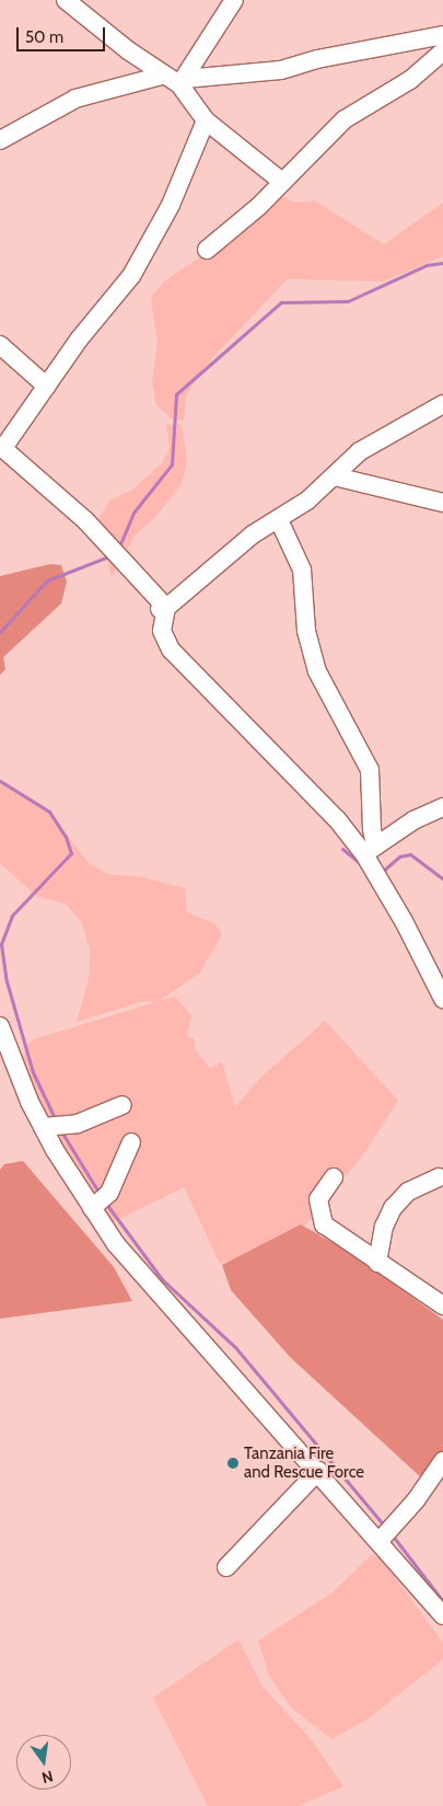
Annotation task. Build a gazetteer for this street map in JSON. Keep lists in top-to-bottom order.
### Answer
{
  "places": ["Tanzania Fire and Rescue Force"],
  "scale_bar": "50 m",
  "north": "bottom"
}
